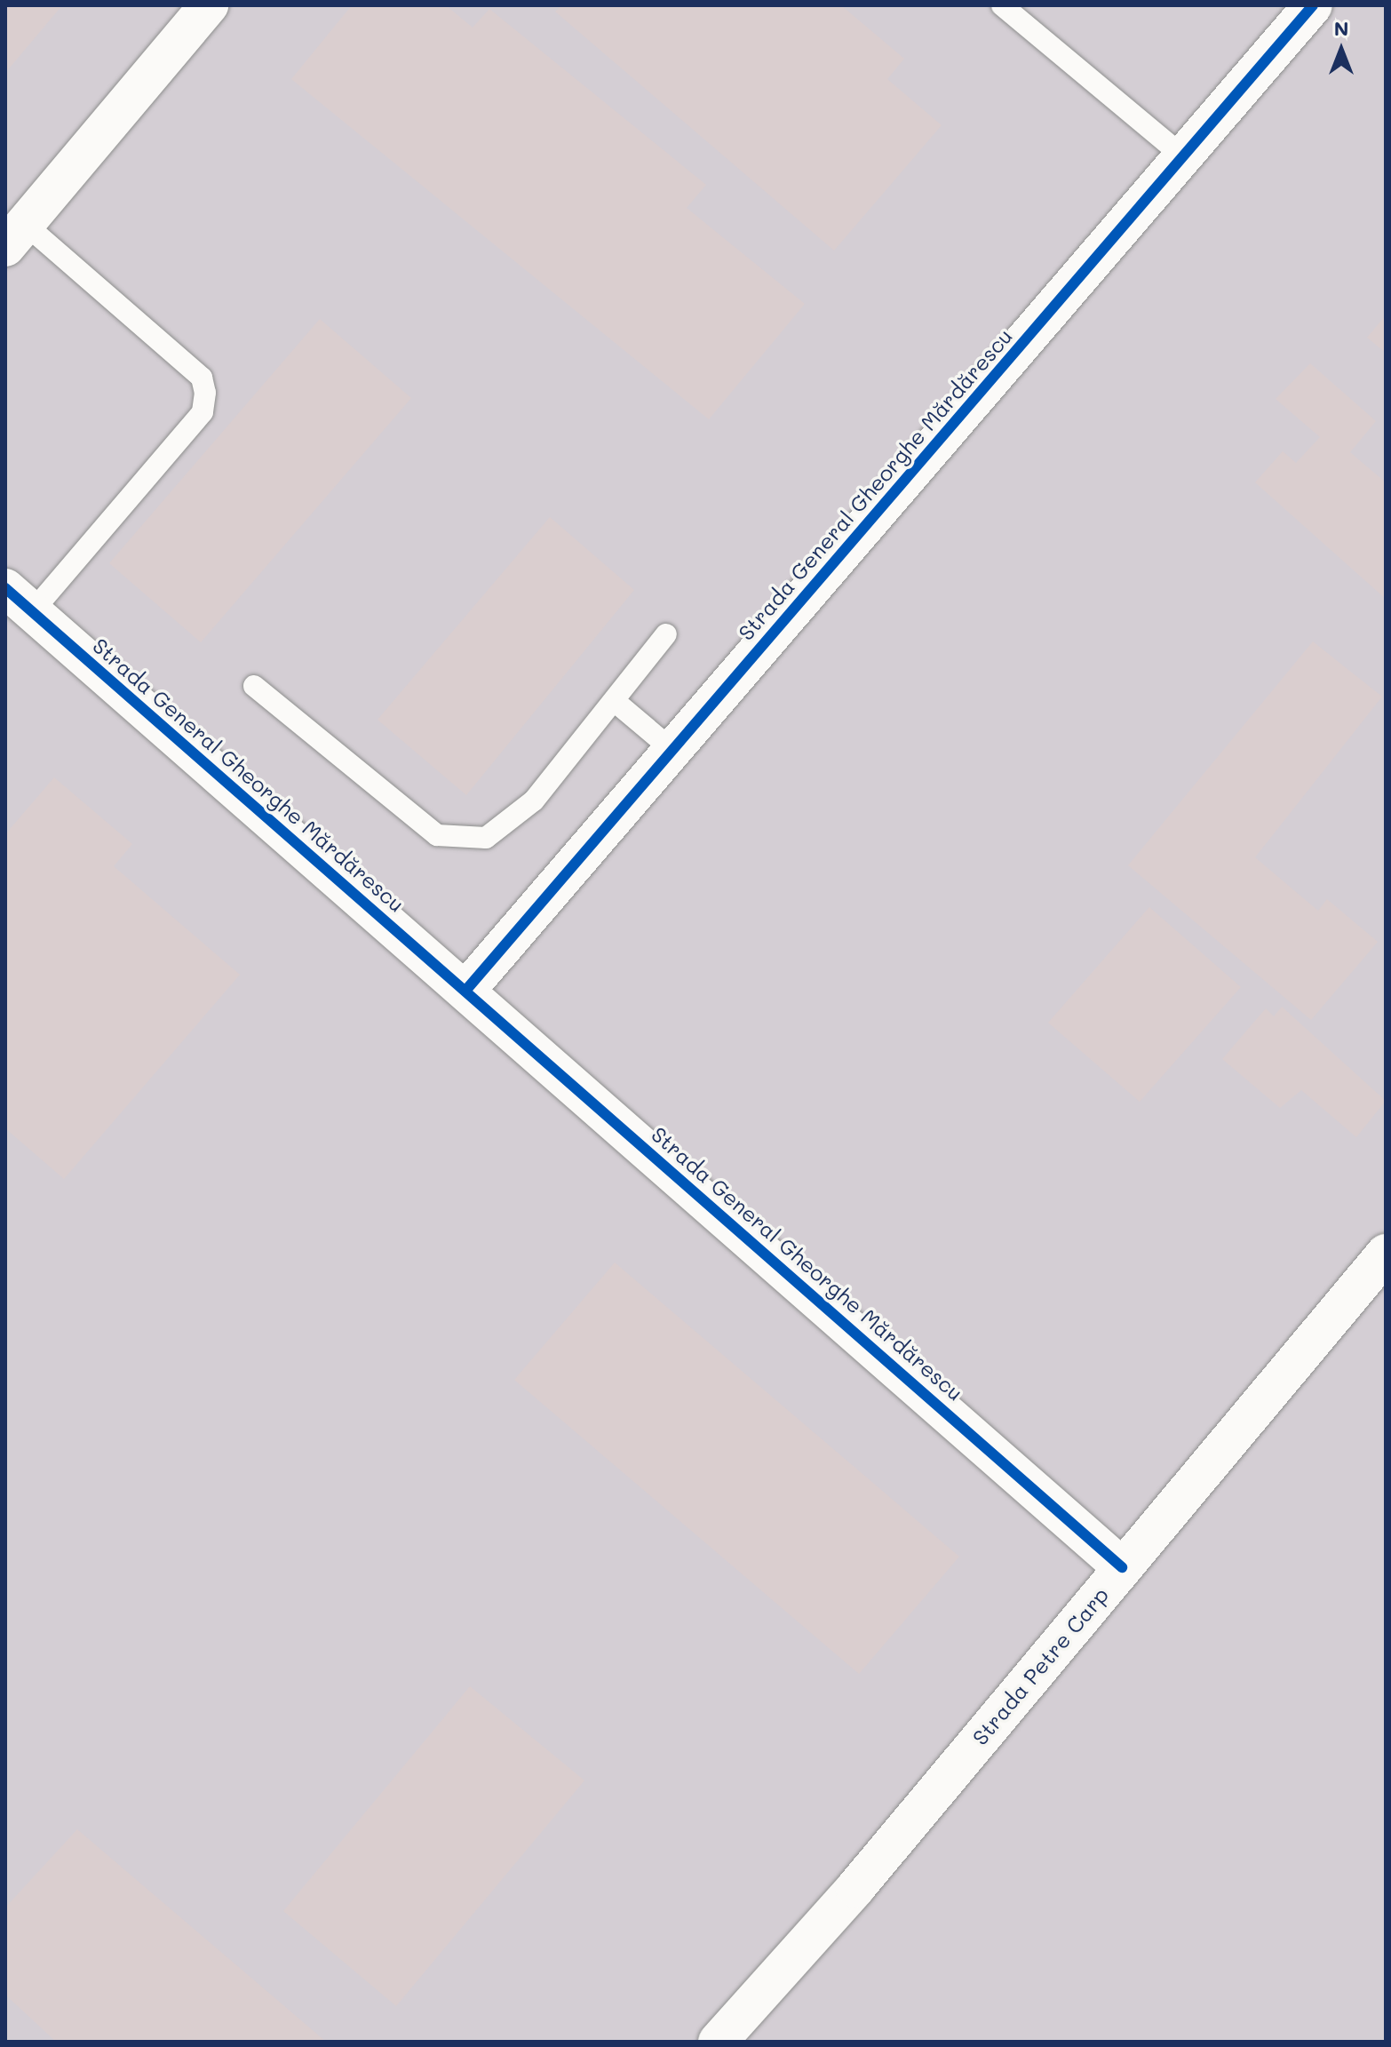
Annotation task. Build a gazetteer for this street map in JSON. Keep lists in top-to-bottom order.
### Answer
{
  "streets": {
    "street": ["Strada General Gheorghe Mărdărescu", "Strada Petre Carp"]
  },
  "crossings": [
    ["Strada General Gheorghe Mărdărescu", "Strada Petre Carp"]
  ],
  "north": "top"
}
